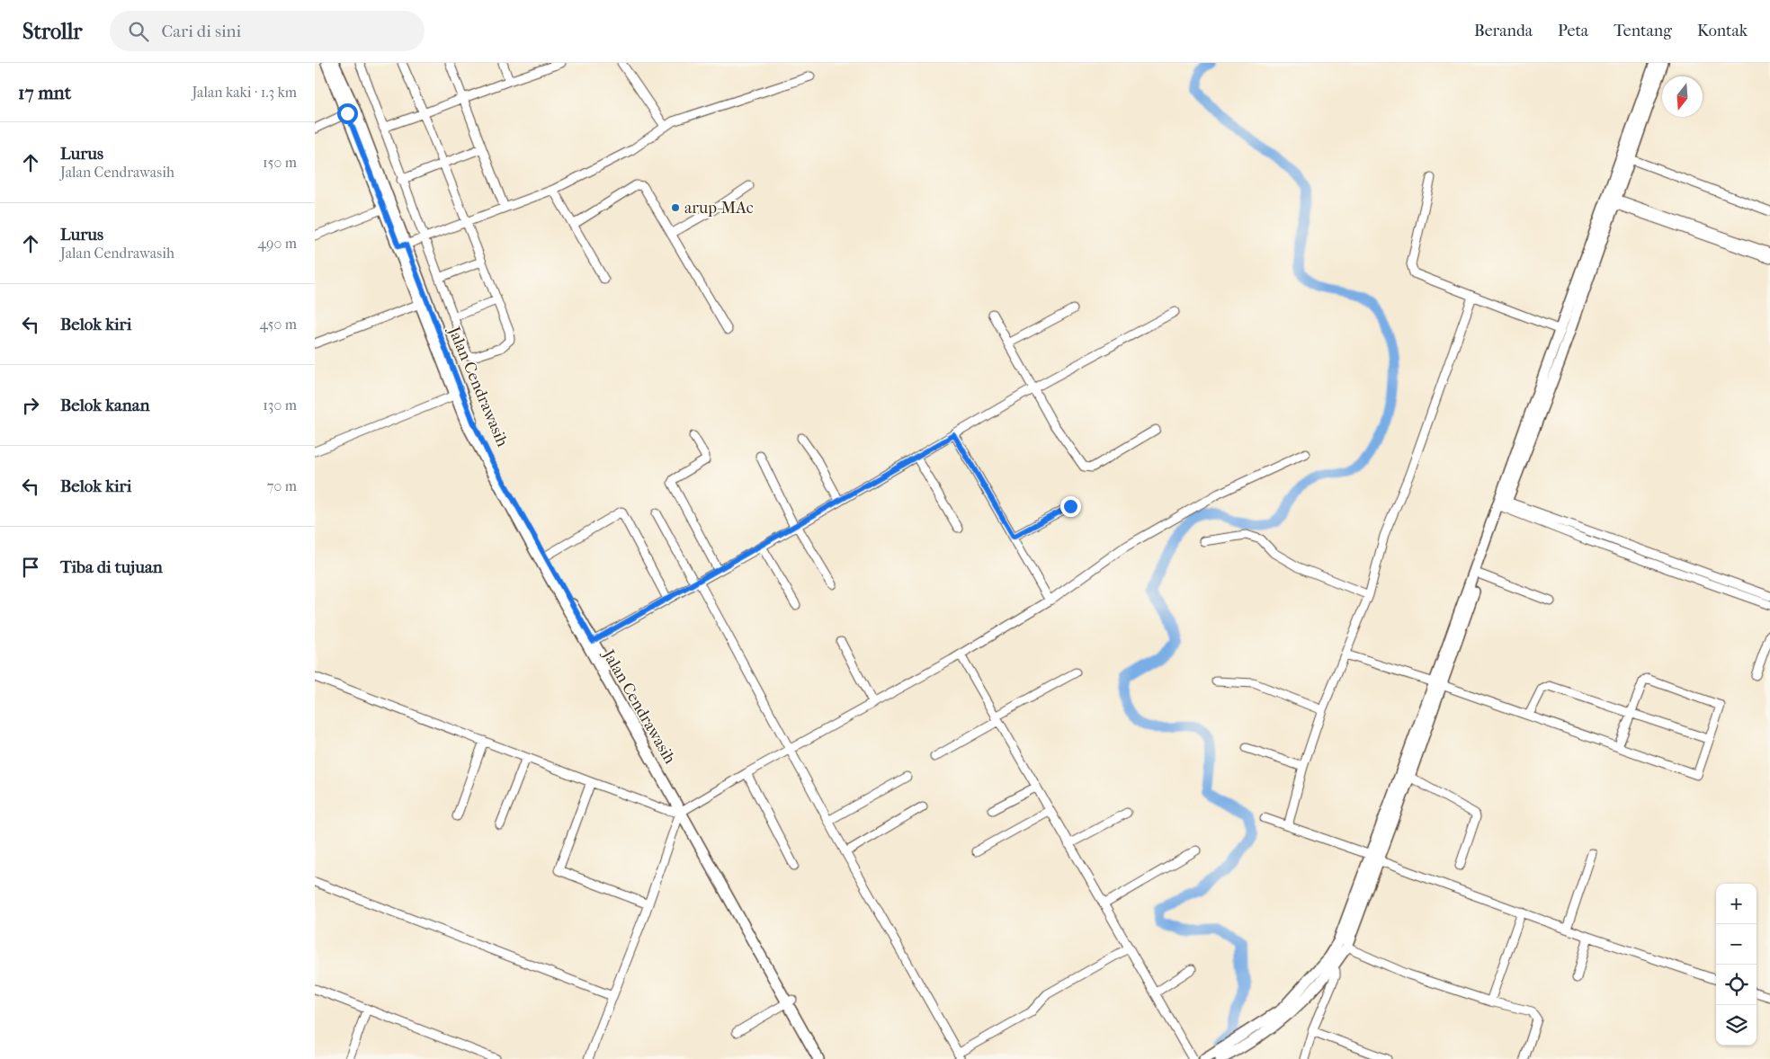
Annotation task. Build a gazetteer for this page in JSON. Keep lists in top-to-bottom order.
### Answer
{
  "streets": {
    "street": ["Jalan Cendrawasih"]
  },
  "places": ["arup-MAc"],
  "north": "bottom",
  "page": {
    "header": "Strollr",
    "search": "Cari di sini",
    "nav": [
      "Beranda",
      "Peta",
      "Tentang",
      "Kontak"
    ],
    "heading": ["17 mnt", "Jalan kaki · 1.3 km"],
    "list": [
      ["Lurus", "Jalan Cendrawasih", "150 m"],
      ["Lurus", "Jalan Cendrawasih", "490 m"],
      ["Belok kiri", "450 m"],
      ["Belok kanan", "130 m"],
      ["Belok kiri", "70 m"],
      "Tiba di tujuan"
    ],
    "map_buttons": ["+", "−"]
  }
}
